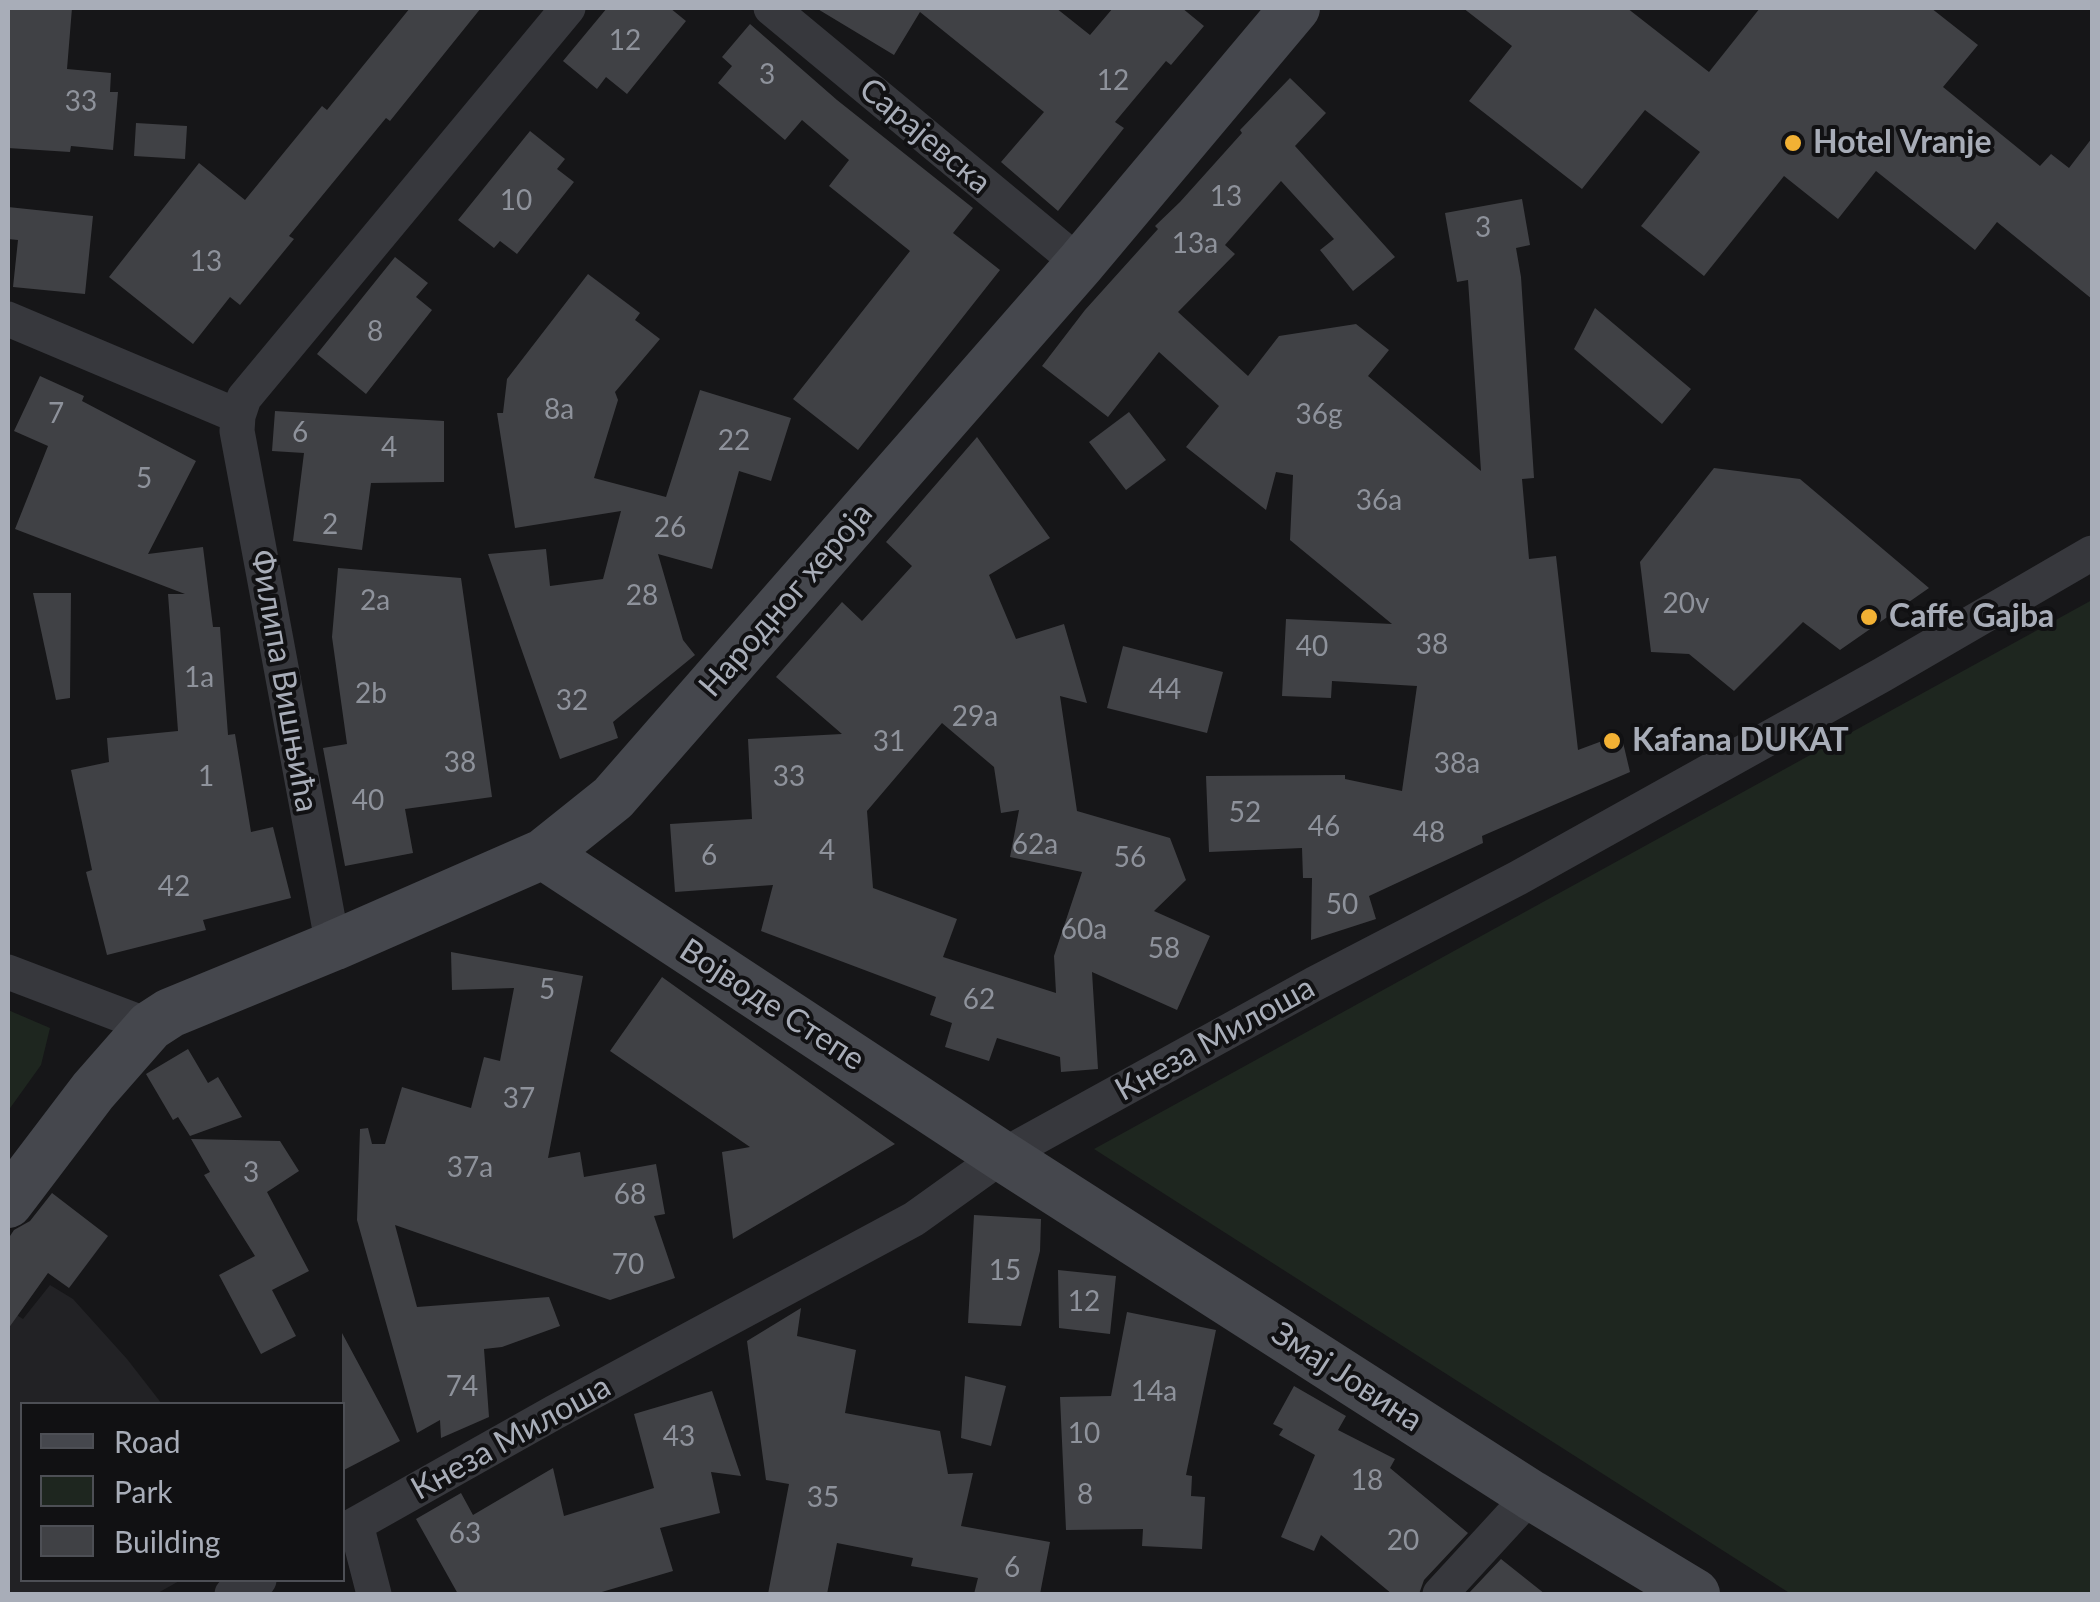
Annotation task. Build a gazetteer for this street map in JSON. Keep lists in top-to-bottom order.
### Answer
{
  "streets": {
    "street": [
      "Сарајевска",
      "Народног хероја",
      "Филипа Вишњића",
      "Војводе Степе",
      "Кнеза Милоша",
      "Змај Јовина"
    ]
  },
  "crossings": [
    ["Сарајевска", "Народног хероја"],
    ["Народног хероја", "Филипа Вишњића"],
    ["Народног хероја", "Војводе Степе"],
    ["Војводе Степе", "Кнеза Милоша"],
    ["Војводе Степе", "Змај Јовина"],
    ["Кнеза Милоша", "Змај Јовина"]
  ],
  "places": ["Hotel Vranje", "Caffe Gajba", "Kafana DUKAT"],
  "house_numbers": [
    "12",
    "3",
    "12",
    "33",
    "13",
    "10",
    "3",
    "13a",
    "13",
    "8",
    "8a",
    "7",
    "36g",
    "6",
    "22",
    "4",
    "5",
    "36a",
    "2",
    "26",
    "28",
    "2a",
    "20v",
    "38",
    "40",
    "1a",
    "44",
    "2b",
    "32",
    "29a",
    "31",
    "38",
    "38a",
    "1",
    "33",
    "40",
    "52",
    "46",
    "48",
    "62a",
    "4",
    "6",
    "56",
    "42",
    "50",
    "60a",
    "58",
    "5",
    "62",
    "37",
    "37a",
    "3",
    "68",
    "70",
    "15",
    "12",
    "74",
    "14a",
    "10",
    "43",
    "18",
    "8",
    "35",
    "63",
    "20",
    "6"
  ],
  "legend": ["Road", "Park", "Building"]
}
